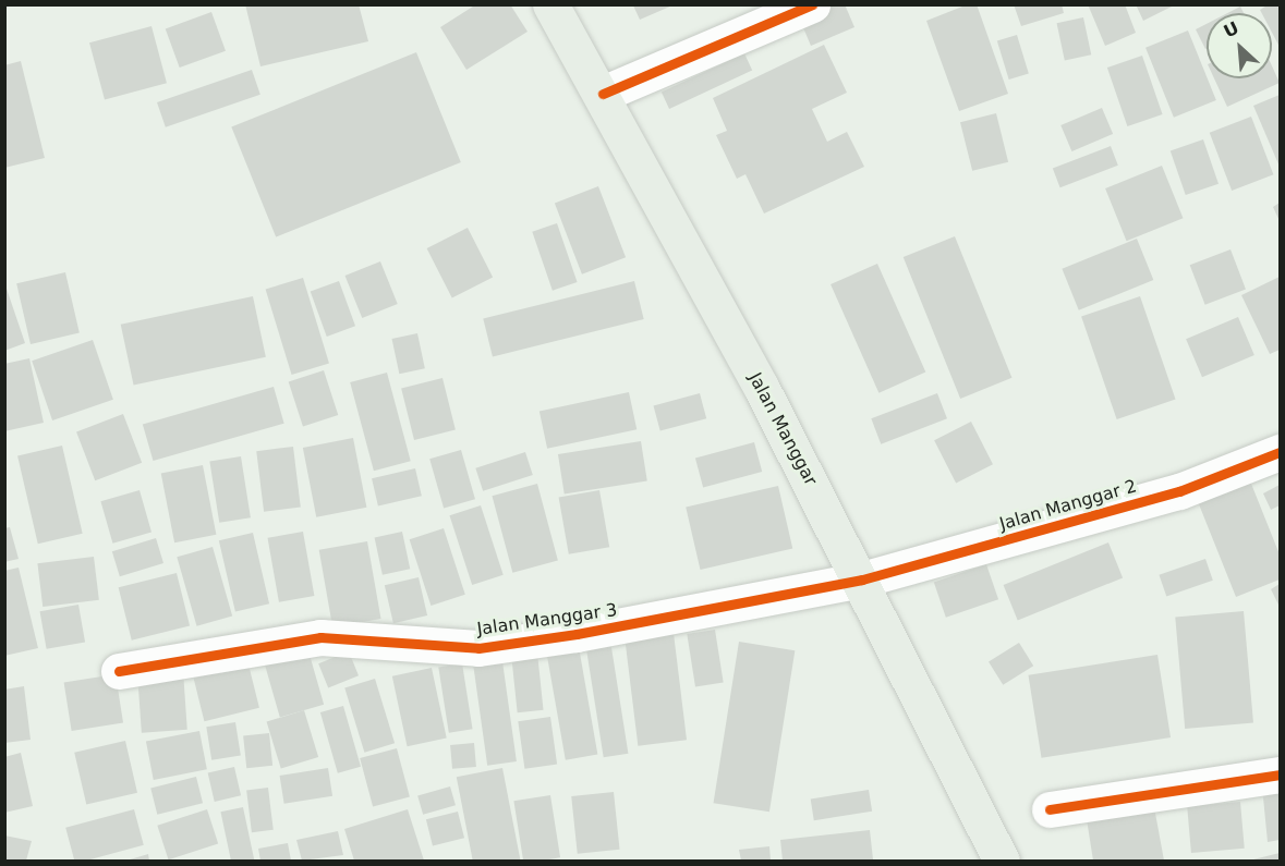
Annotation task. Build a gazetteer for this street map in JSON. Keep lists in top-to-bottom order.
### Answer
{
  "streets": {
    "main road": ["Jalan Manggar"],
    "street": ["Jalan Manggar 2", "Jalan Manggar 3"]
  },
  "crossings": [
    ["Jalan Manggar", "Jalan Manggar 2"],
    ["Jalan Manggar", "Jalan Manggar 3"],
    ["Jalan Manggar 2", "Jalan Manggar 3"]
  ],
  "north": "top left"
}
